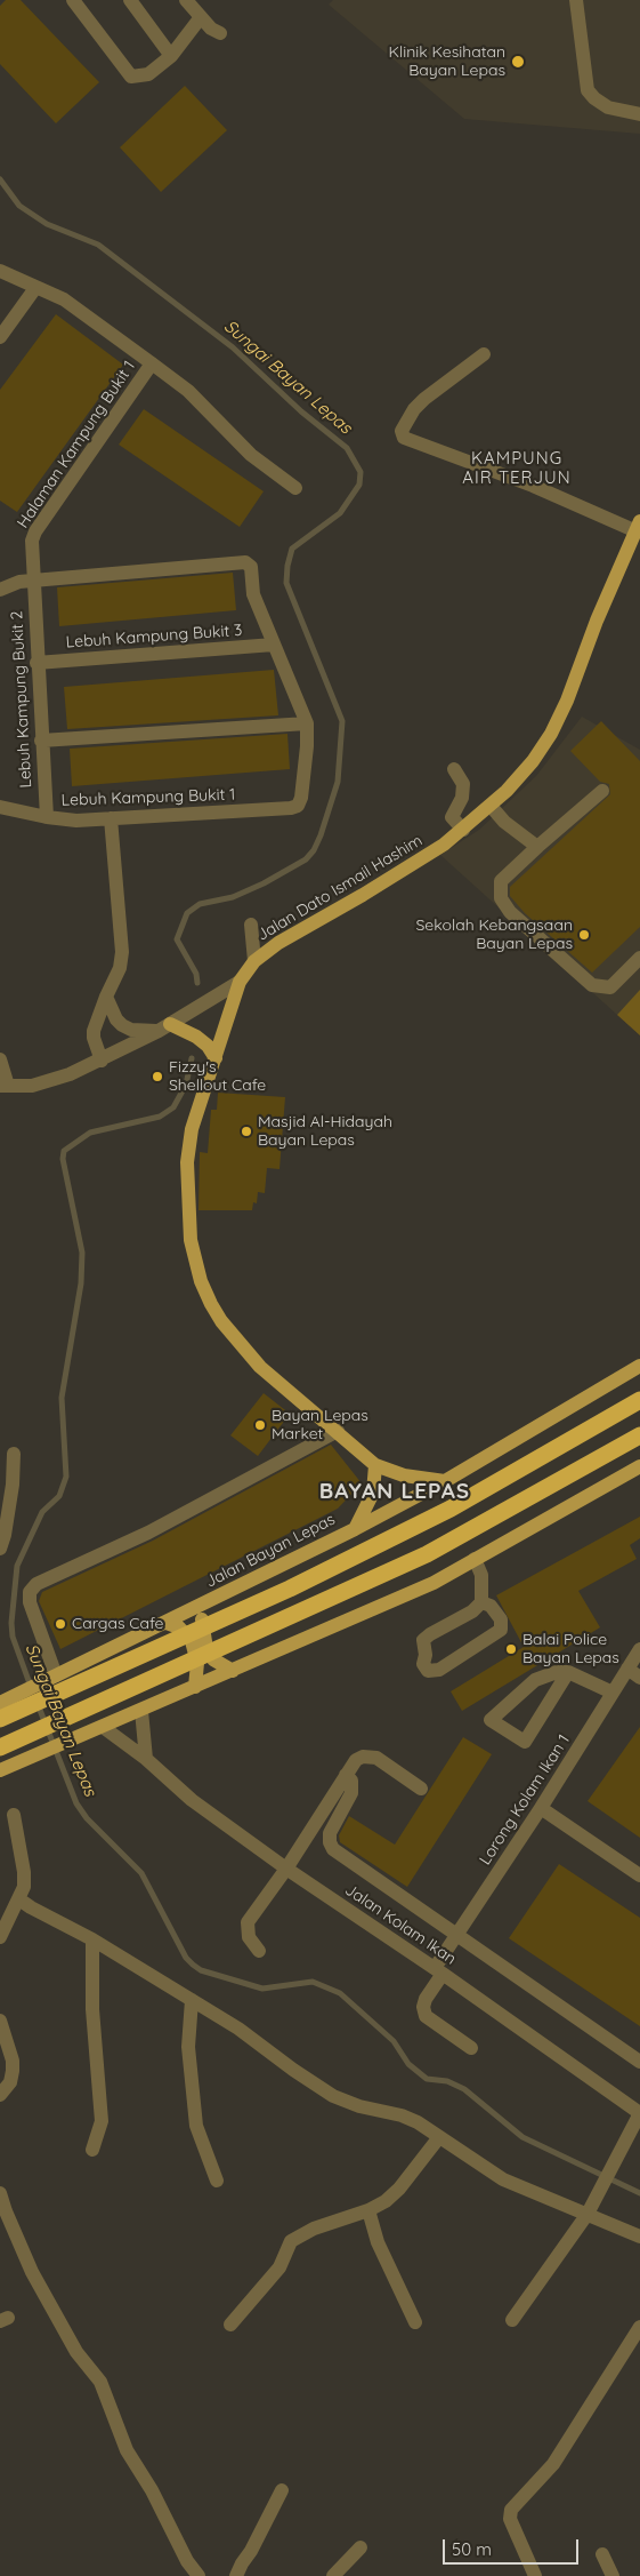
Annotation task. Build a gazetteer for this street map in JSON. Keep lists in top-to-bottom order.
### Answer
{
  "streets": {
    "main road": ["Jalan Dato Ismail Hashim", "Jalan Bayan Lepas"],
    "street": [
      "Halaman Kampung Bukit 1",
      "Lebuh Kampung Bukit 3",
      "Lebuh Kampung Bukit 2",
      "Lebuh Kampung Bukit 1",
      "Lorong Kolam Ikan 1",
      "Jalan Kolam Ikan"
    ]
  },
  "crossings": [
    ["Halaman Kampung Bukit 1", "Lebuh Kampung Bukit 2"],
    ["Lebuh Kampung Bukit 3", "Lebuh Kampung Bukit 2"],
    ["Lebuh Kampung Bukit 2", "Lebuh Kampung Bukit 1"],
    ["Jalan Dato Ismail Hashim", "Jalan Bayan Lepas"],
    ["Lorong Kolam Ikan 1", "Jalan Kolam Ikan"]
  ],
  "districts": ["KAMPUNG AIR TERJUN", "BAYAN LEPAS"],
  "water": ["Sungai Bayan Lepas"],
  "places": [
    "Klinik Kesihatan Bayan Lepas",
    "Sekolah Kebangsaan Bayan Lepas",
    "Fizzy's Shellout Cafe",
    "Masjid Al-Hidayah Bayan Lepas",
    "Bayan Lepas Market",
    "Cargas Cafe",
    "Balai Police Bayan Lepas"
  ],
  "scale_bar": "50 m"
}
